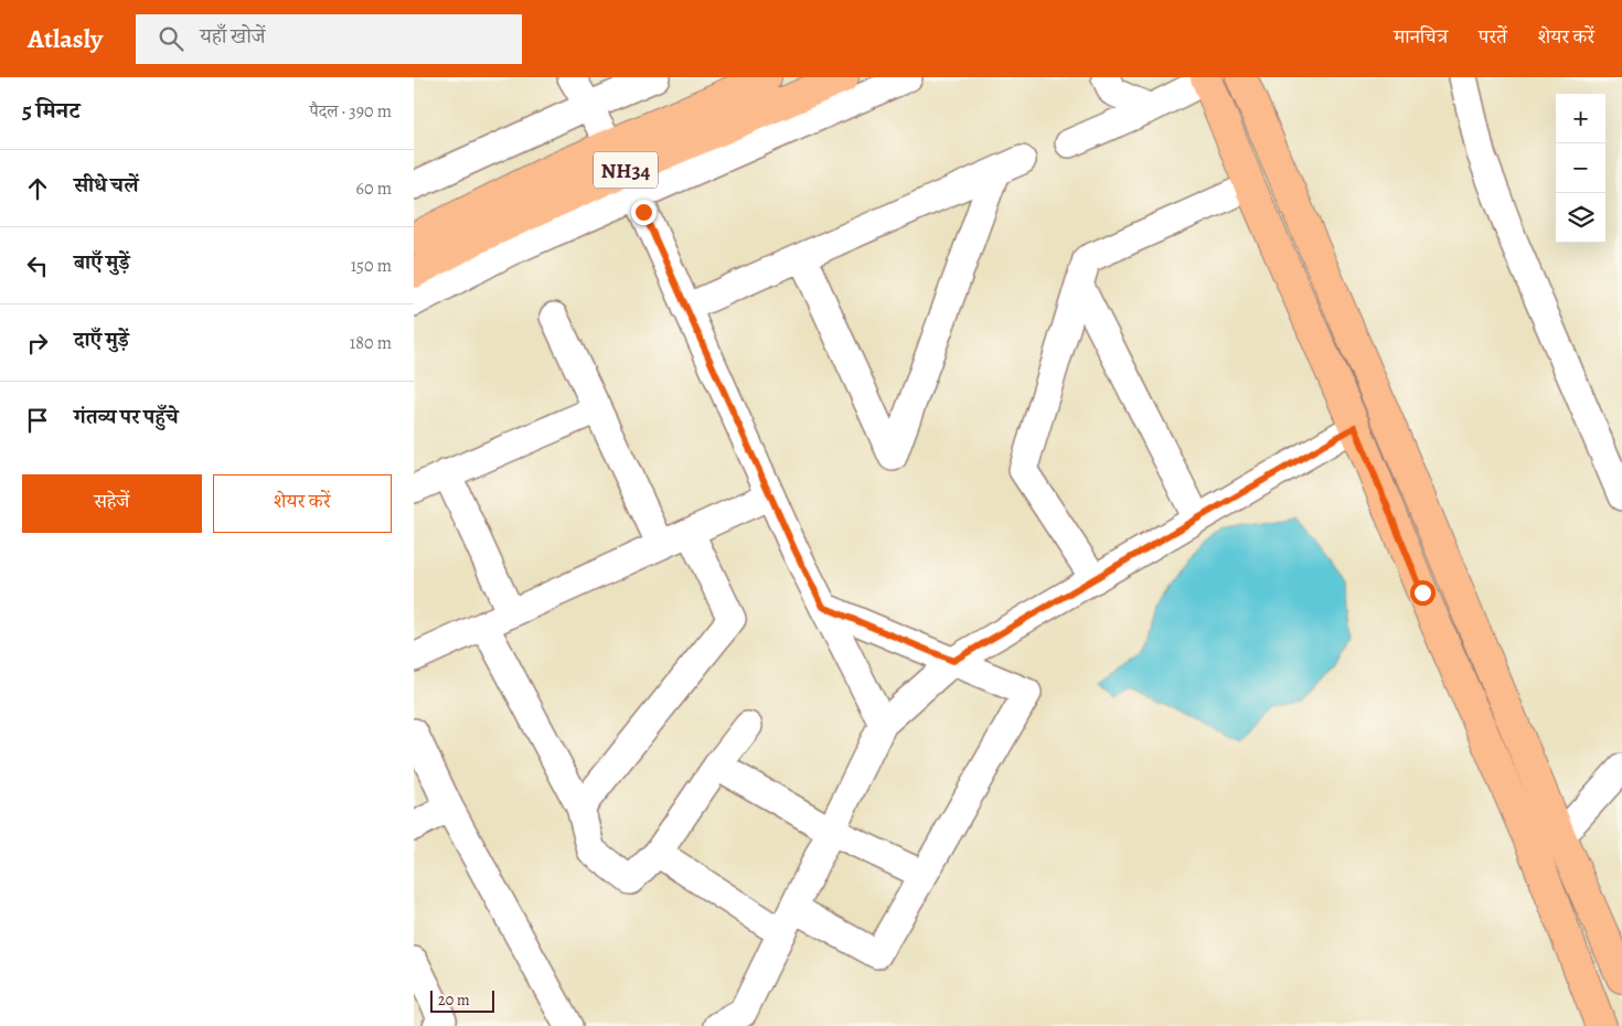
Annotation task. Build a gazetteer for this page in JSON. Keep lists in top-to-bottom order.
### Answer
{
  "streets": {
    "main road": ["NH34"]
  },
  "scale_bar": "20 m",
  "page": {
    "header": "Atlasly",
    "search": "यहाँ खोजें",
    "nav": ["मानचित्र", "परतें", "शेयर करें"],
    "heading": ["5 मिनट", "पैदल · 390 m"],
    "map_buttons": ["+", "−"],
    "list": [
      ["सीधे चलें", "60 m"],
      ["बाएँ मुड़ें", "150 m"],
      ["दाएँ मुड़ें", "180 m"],
      "गंतव्य पर पहुँचे"
    ],
    "buttons": ["सहेजें", "शेयर करें"],
    "scale": "20 m"
  }
}
